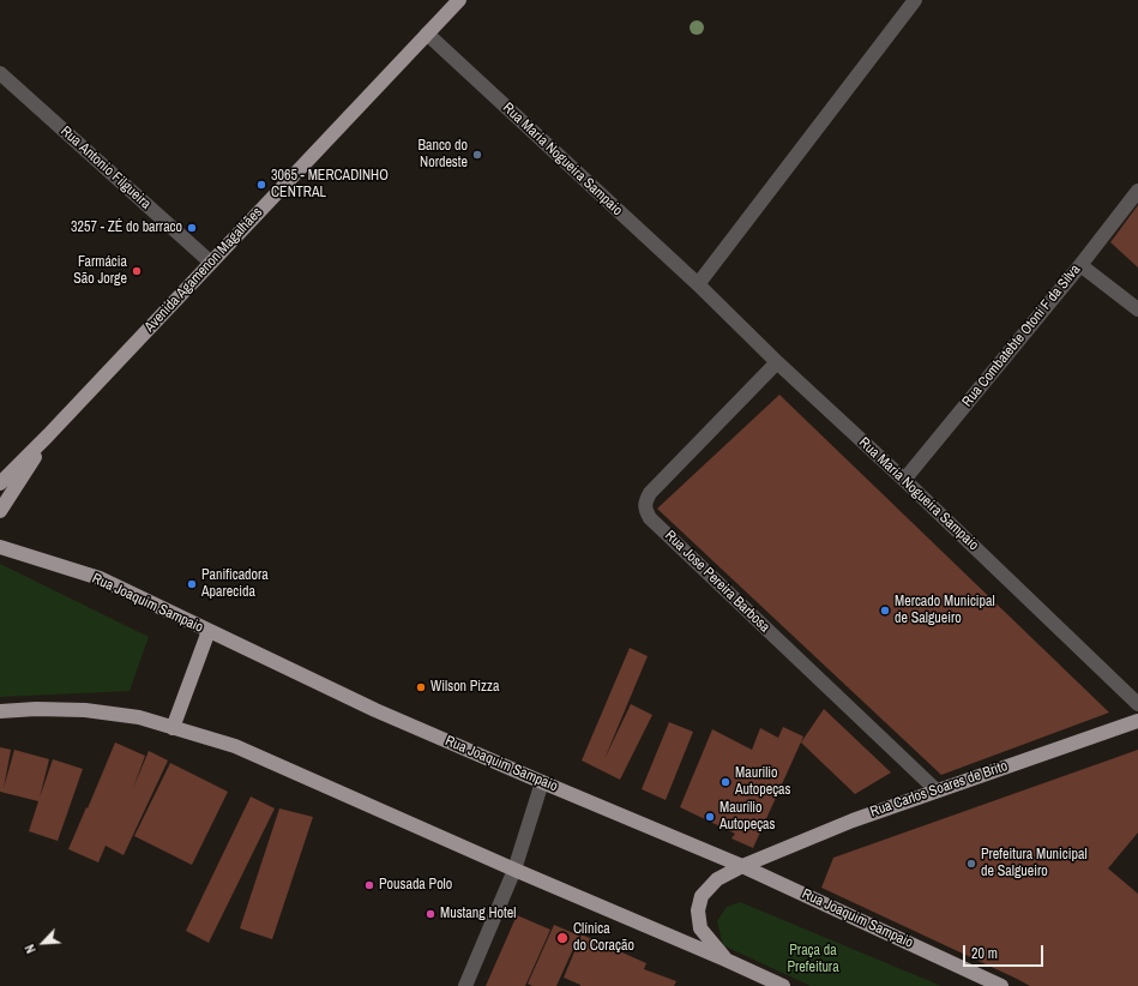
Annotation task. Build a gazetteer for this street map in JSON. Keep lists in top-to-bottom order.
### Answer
{
  "streets": {
    "main road": ["Avenida Agamenon Magalhães", "Rua Joaquim Sampaio", "Rua Carlos Soares de Brito"],
    "street": [
      "Rua Maria Nogueira Sampaio",
      "Rua Antonio Filgueira",
      "Rua Combatebte Otoni F da Silva",
      "Rua Jose Pereira Barbosa"
    ]
  },
  "crossings": [
    ["Rua Maria Nogueira Sampaio", "Avenida Agamenon Magalhães"],
    ["Rua Maria Nogueira Sampaio", "Rua Combatebte Otoni F da Silva"],
    ["Rua Maria Nogueira Sampaio", "Rua Jose Pereira Barbosa"],
    ["Rua Antonio Filgueira", "Avenida Agamenon Magalhães"],
    ["Rua Jose Pereira Barbosa", "Rua Carlos Soares de Brito"],
    ["Rua Joaquim Sampaio", "Rua Carlos Soares de Brito"]
  ],
  "parks": ["Praça da Prefeitura"],
  "places": [
    "Banco do Nordeste",
    "3065 - MERCADINHO CENTRAL",
    "3257 - ZÉ do barraco",
    "Farmácia São Jorge",
    "Panificadora Aparecida",
    "Mercado Municipal de Salgueiro",
    "Wilson Pizza",
    "Maurilio Autopeças",
    "Maurílio Autopeças",
    "Prefeitura Municipal de Salgueiro",
    "Pousada Polo",
    "Mustang Hotel",
    "Clínica do Coração"
  ],
  "scale_bar": "20 m",
  "north": "bottom left"
}
